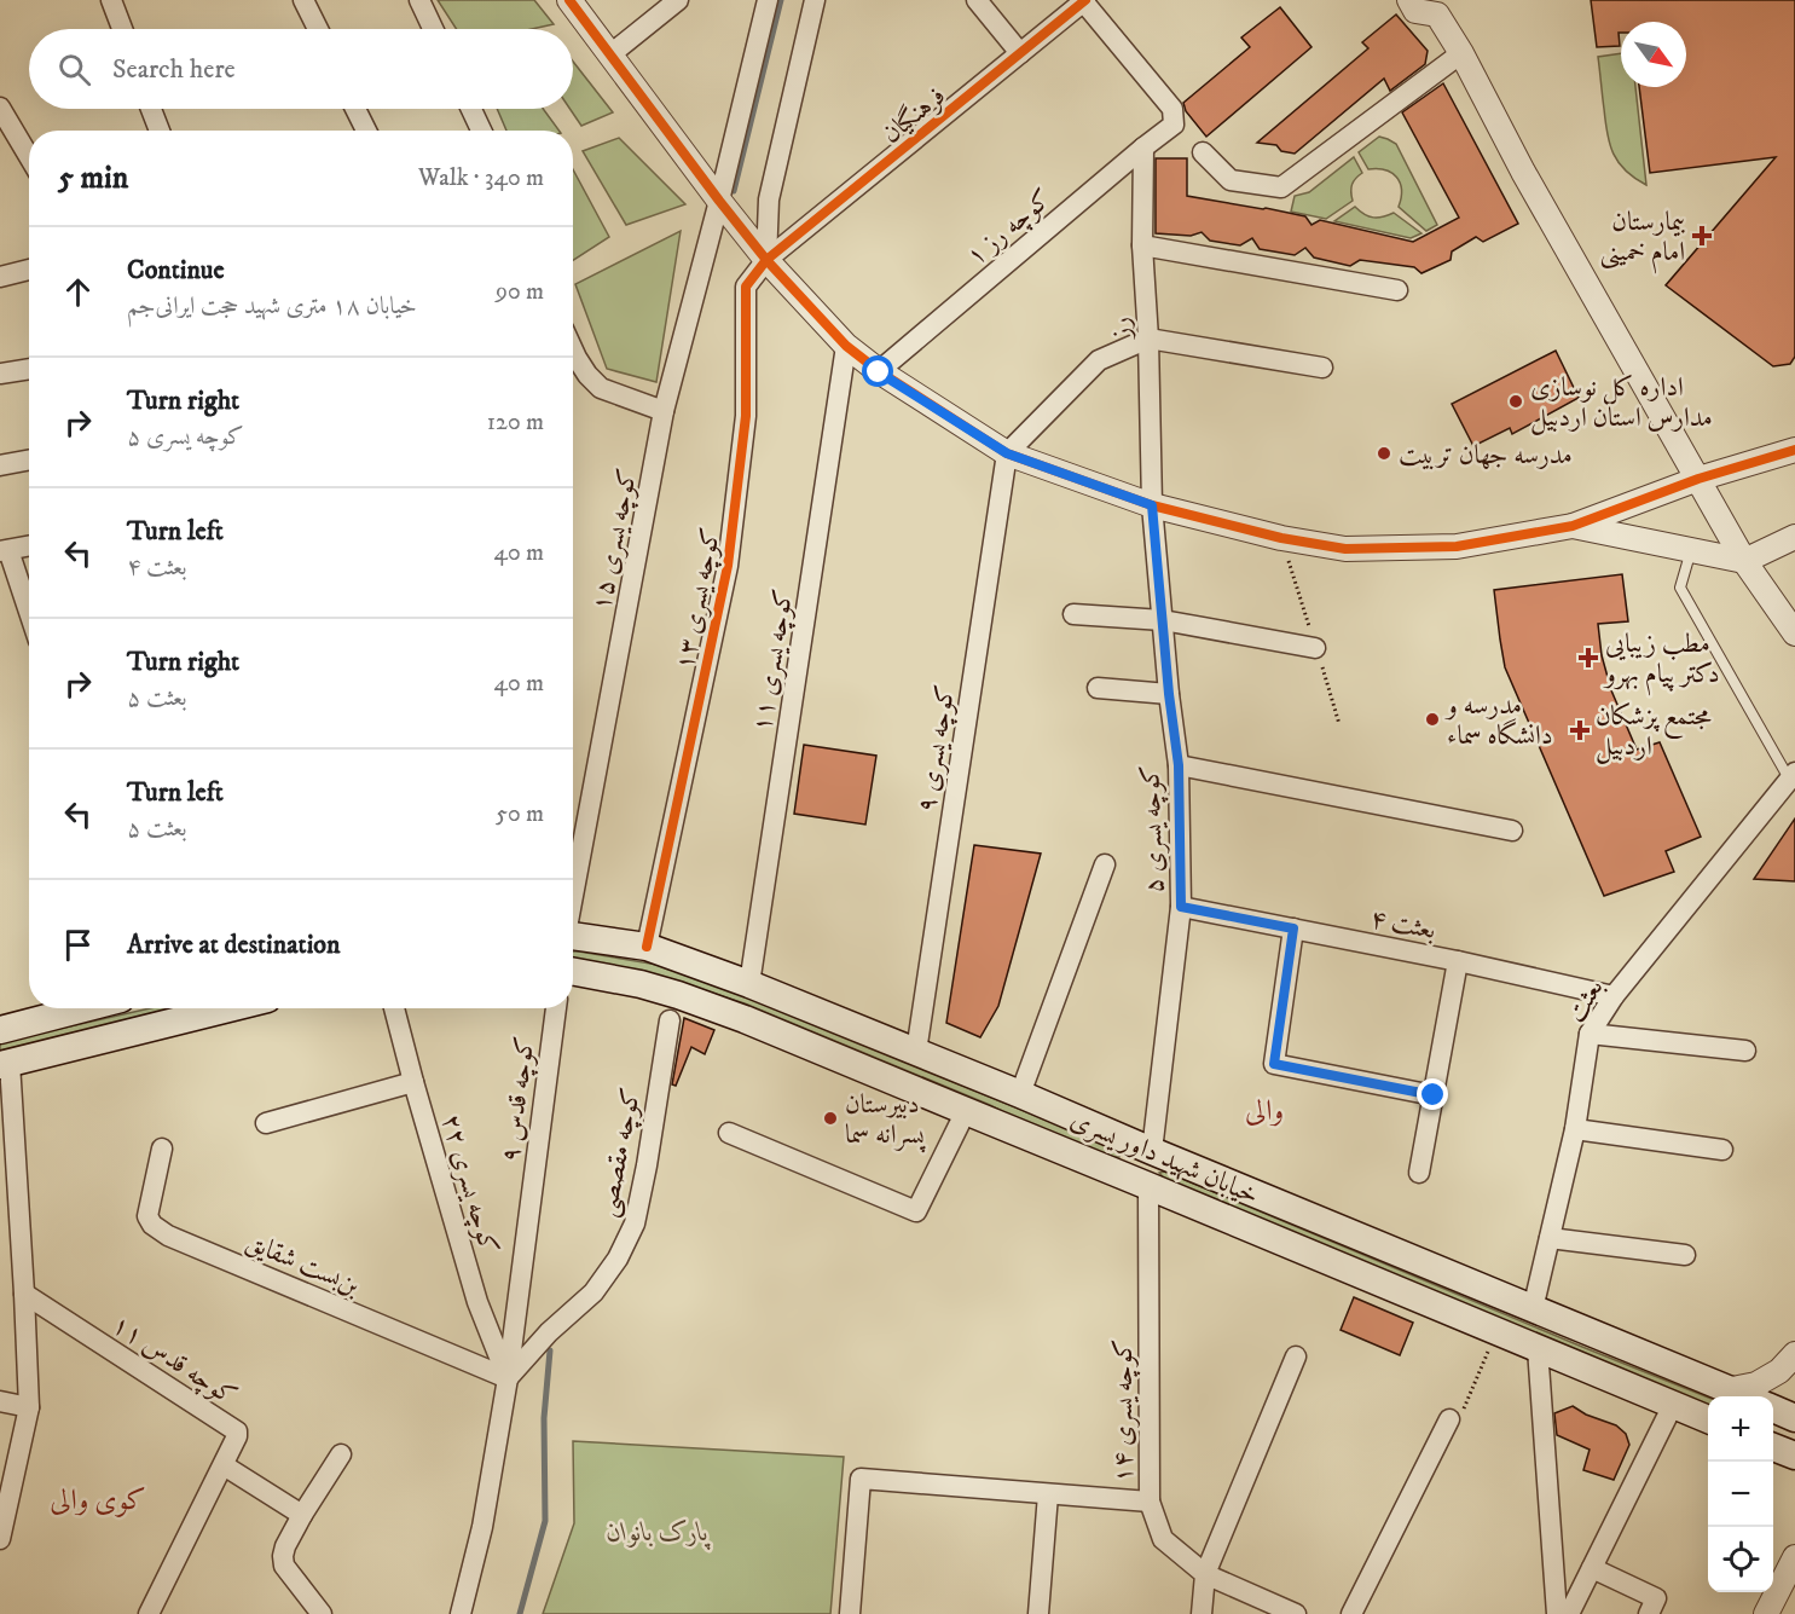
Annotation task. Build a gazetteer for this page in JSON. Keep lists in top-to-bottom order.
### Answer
{
  "streets": {
    "main road": ["خیابان شهید داور یسری"],
    "street": [
      "فرهنگیان",
      "کوچه رز ۱",
      "رز",
      "کوچه یسری ۱۵",
      "کوچه یسری ۱۳",
      "کوچه یسری ۱۱",
      "کوچه یسری ۹",
      "کوچه یسری ۵",
      "بعثت ۴",
      "بعثت",
      "کوچه قدس ۹",
      "کوچه مقصصی",
      "کوچه یسری ۲۲",
      "بن‌بست شقایق",
      "کوچه قدس ۱۱",
      "کوچه یسری ۱۴"
    ]
  },
  "crossings": [
    ["فرهنگیان", "کوچه رز ۱"],
    ["فرهنگیان", "کوچه یسری ۱۳"],
    ["کوچه رز ۱", "رز"],
    ["رز", "کوچه یسری ۵"],
    ["کوچه یسری ۱۳", "خیابان شهید داور یسری"],
    ["کوچه یسری ۱۱", "خیابان شهید داور یسری"],
    ["کوچه یسری ۹", "خیابان شهید داور یسری"],
    ["کوچه یسری ۵", "بعثت ۴"],
    ["کوچه یسری ۵", "خیابان شهید داور یسری"],
    ["بعثت ۴", "بعثت"],
    ["بعثت", "خیابان شهید داور یسری"],
    ["کوچه قدس ۹", "کوچه مقصصی"],
    ["کوچه قدس ۹", "کوچه یسری ۲۲"],
    ["کوچه قدس ۹", "بن‌بست شقایق"],
    ["کوچه مقصصی", "کوچه یسری ۲۲"],
    ["کوچه مقصصی", "بن‌بست شقایق"],
    ["خیابان شهید داور یسری", "کوچه یسری ۱۴"],
    ["کوچه یسری ۲۲", "بن‌بست شقایق"]
  ],
  "districts": ["والی", "کوی والی"],
  "parks": ["پارک بانوان"],
  "places": {
    "health": ["بیمارستان امام خمینی", "مطب زیبایی دکتر پیام بهرو", "مجتمع پزشکان اردبیل"],
    "other": [
      "اداره کل نوسازی مدارس استان اردبیل",
      "مدرسه جهان تربیت",
      "مدرسه و دانشگاه سماء",
      "دبیرستان پسرانه سما"
    ]
  },
  "north": "bottom right",
  "page": {
    "search": "Search here",
    "heading": ["5 min", "Walk · 340 m"],
    "list": [
      ["Continue", "خیابان ۱۸ متری شهید حجت ایرانی‌جم", "90 m"],
      ["Turn right", "کوچه یسری ۵", "120 m"],
      ["Turn left", "بعثت ۴", "40 m"],
      ["Turn right", "بعثت ۵", "40 m"],
      ["Turn left", "بعثت ۵", "50 m"],
      "Arrive at destination"
    ],
    "map_buttons": ["+", "−"]
  }
}
